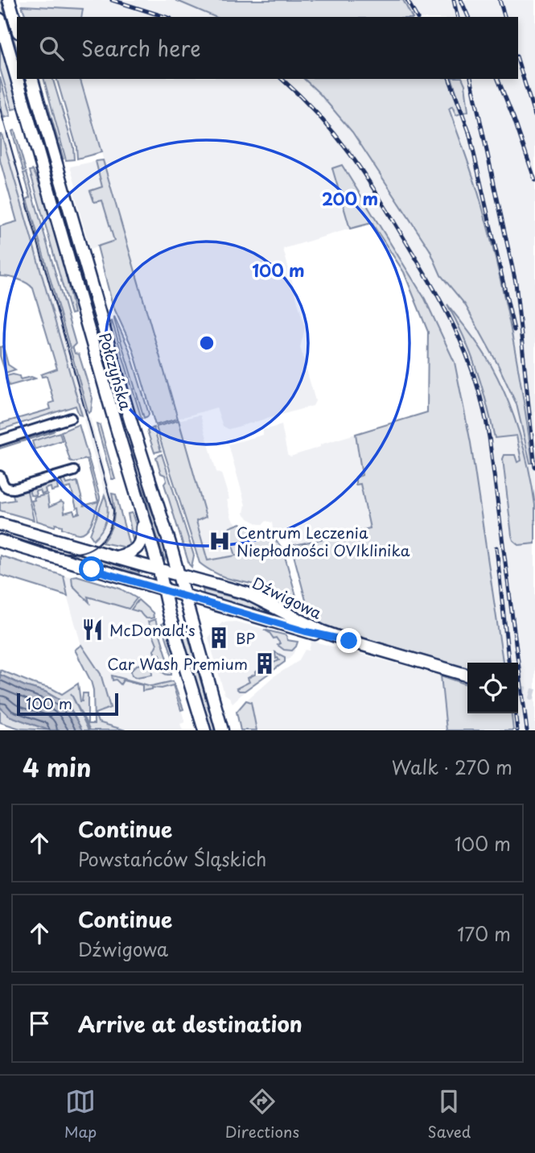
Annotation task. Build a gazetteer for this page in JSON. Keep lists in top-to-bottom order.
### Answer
{
  "streets": {
    "main road": ["Połczyńska", "Dźwigowa"]
  },
  "crossings": [
    ["Połczyńska", "Dźwigowa"]
  ],
  "places": {
    "hospital": ["Centrum Leczenia Niepłodności OVIklinika"],
    "restaurant": ["McDonald's"],
    "building": ["BP", "Car Wash Premium"]
  },
  "scale_bar": "100 m",
  "page": {
    "search": "Search here",
    "scale": "100 m",
    "heading": ["4 min", "Walk · 270 m"],
    "list": [
      ["Continue", "Powstańców Śląskich", "100 m"],
      ["Continue", "Dźwigowa", "170 m"],
      "Arrive at destination"
    ],
    "nav": ["Map", "Directions", "Saved"]
  },
  "rings": ["200 m", "100 m"]
}
